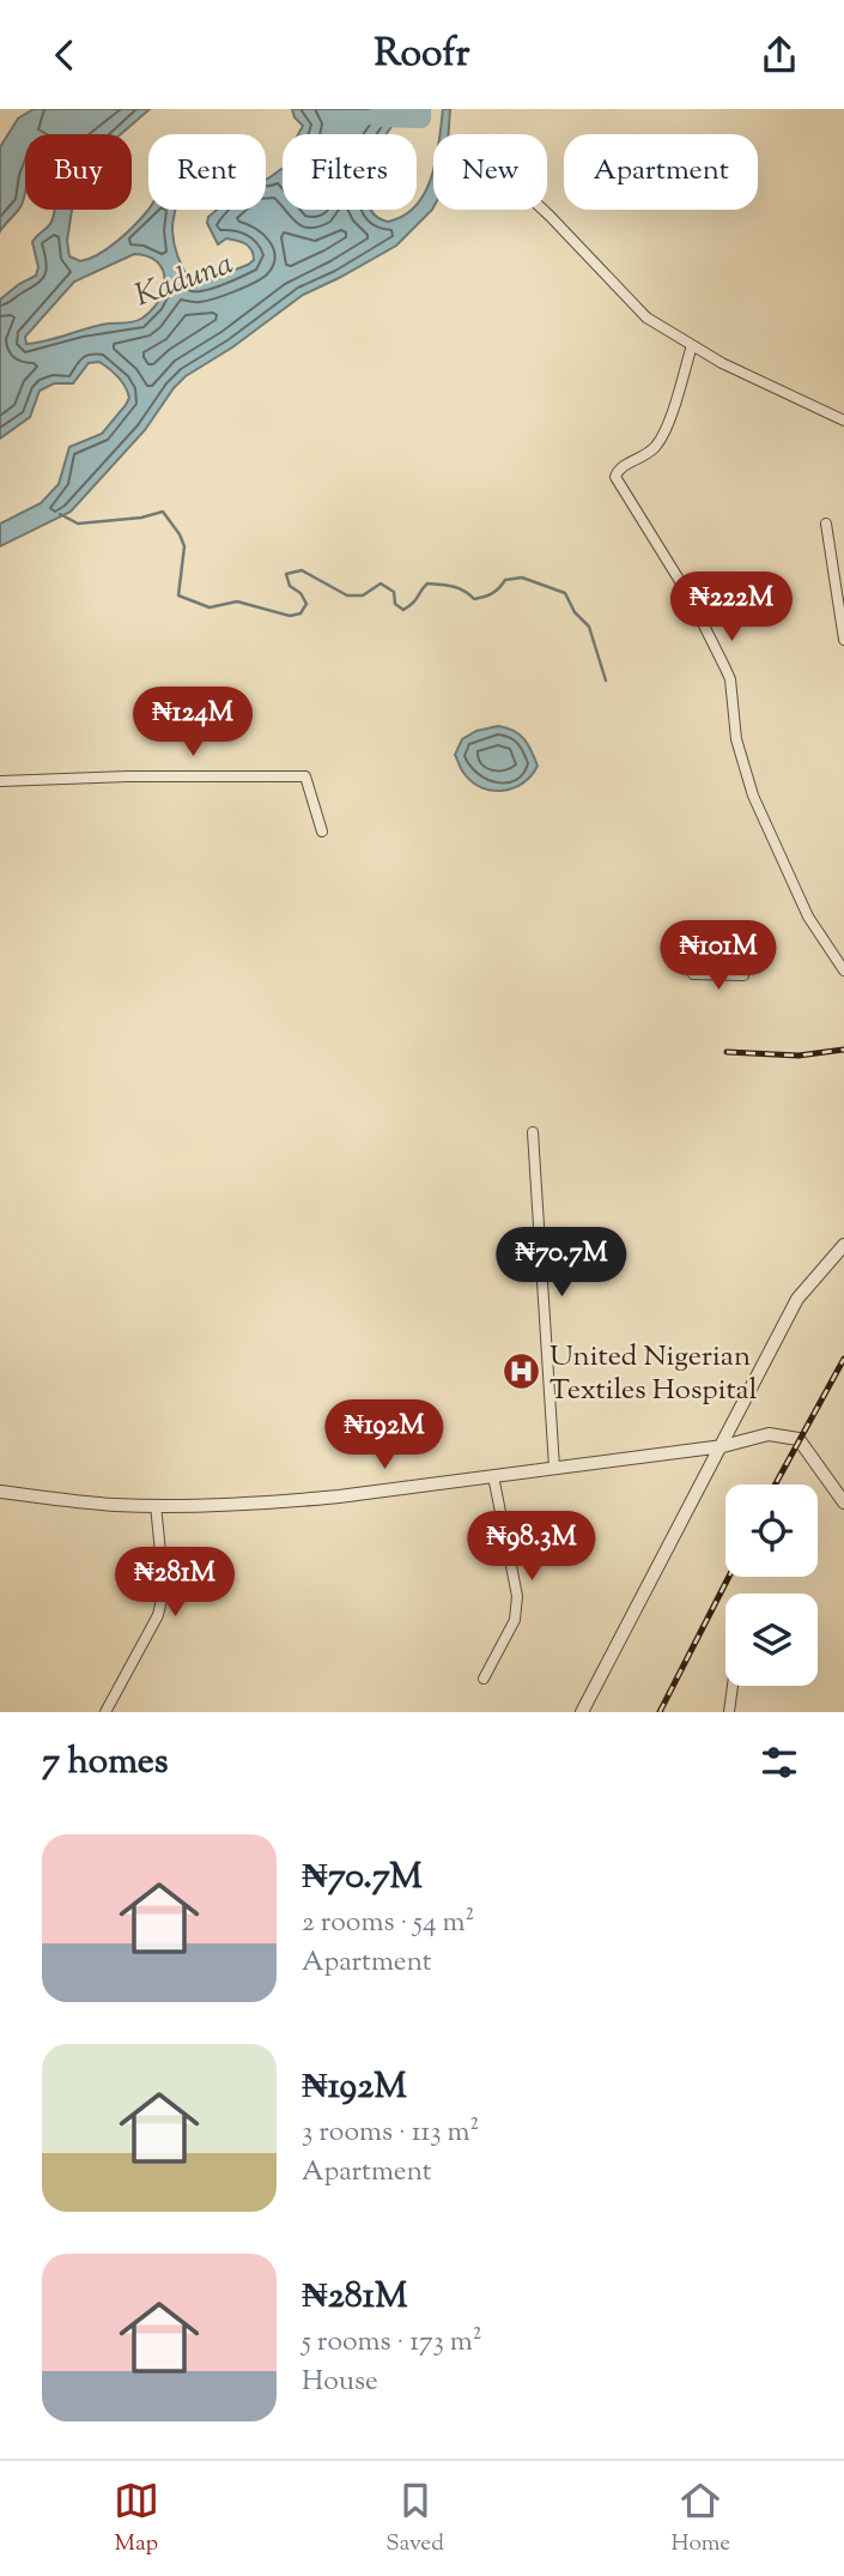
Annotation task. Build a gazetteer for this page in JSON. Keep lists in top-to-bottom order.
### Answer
{
  "water": ["Kaduna"],
  "places": {
    "hospital": ["United Nigerian Textiles Hospital"]
  },
  "page": {
    "header": "Roofr",
    "chip": [
      "Buy",
      "Rent",
      "Filters",
      "New",
      "Apartment"
    ],
    "price": [
      "₦222M",
      "₦124M",
      "₦101M",
      "₦70.7M",
      "₦192M",
      "₦98.3M",
      "₦281M"
    ],
    "heading": "7 homes",
    "list": [
      {
        "name": "₦70.7M",
        "note": "2 rooms · 54 m² · Apartment"
      },
      {
        "name": "₦192M",
        "note": "3 rooms · 113 m² · Apartment"
      },
      {
        "name": "₦281M",
        "note": "5 rooms · 173 m² · House"
      }
    ],
    "tabs": ["Map", "Saved", "Home"]
  }
}
